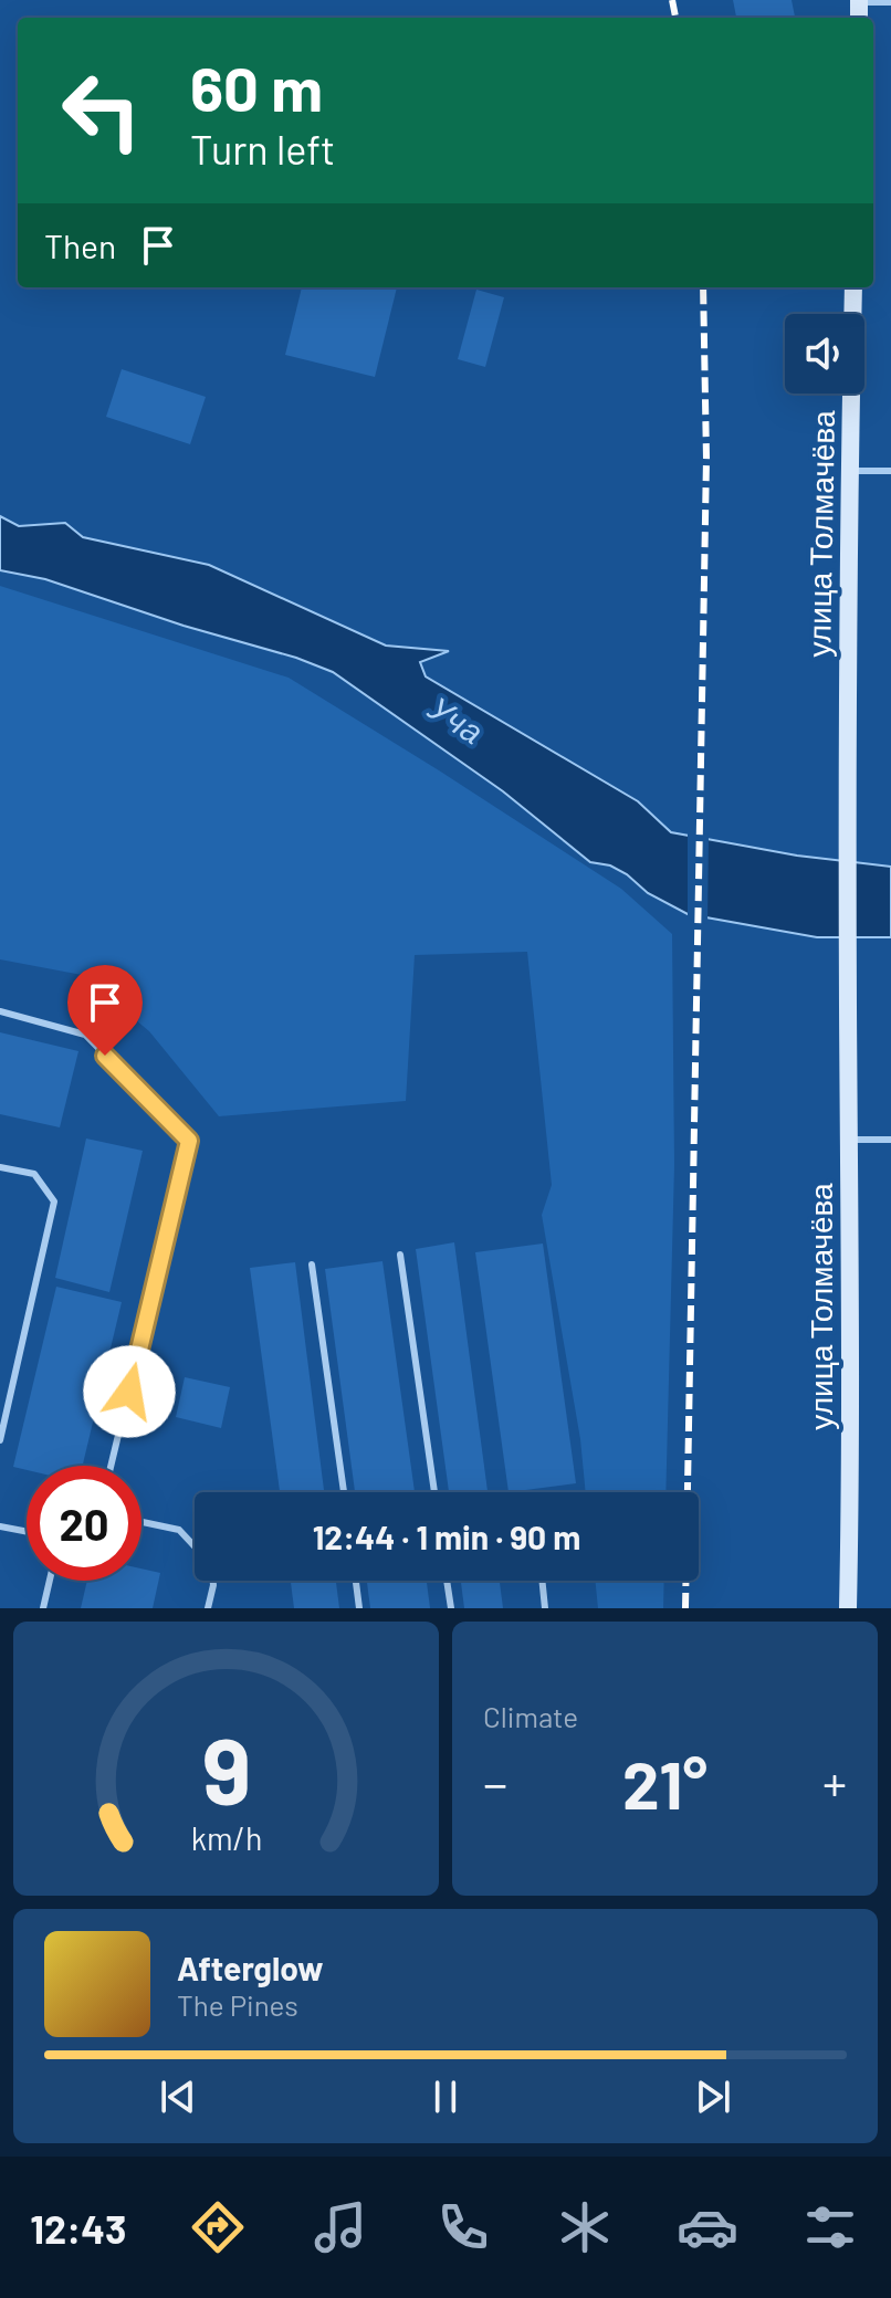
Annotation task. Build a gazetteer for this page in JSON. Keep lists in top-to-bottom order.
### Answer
{
  "streets": {
    "street": ["улица Толмачёва"]
  },
  "water": ["Уча"],
  "page": {
    "turn": ["60 m", "Turn left"],
    "then": "Then",
    "limit": "20",
    "trip": "12:44 · 1 min · 90 m",
    "tile": "Climate",
    "heat": ["−", "21°", "+"],
    "song": ["Afterglow", "The Pines"],
    "tabs": "12:43",
    "gauge": ["9", "km/h"]
  }
}
